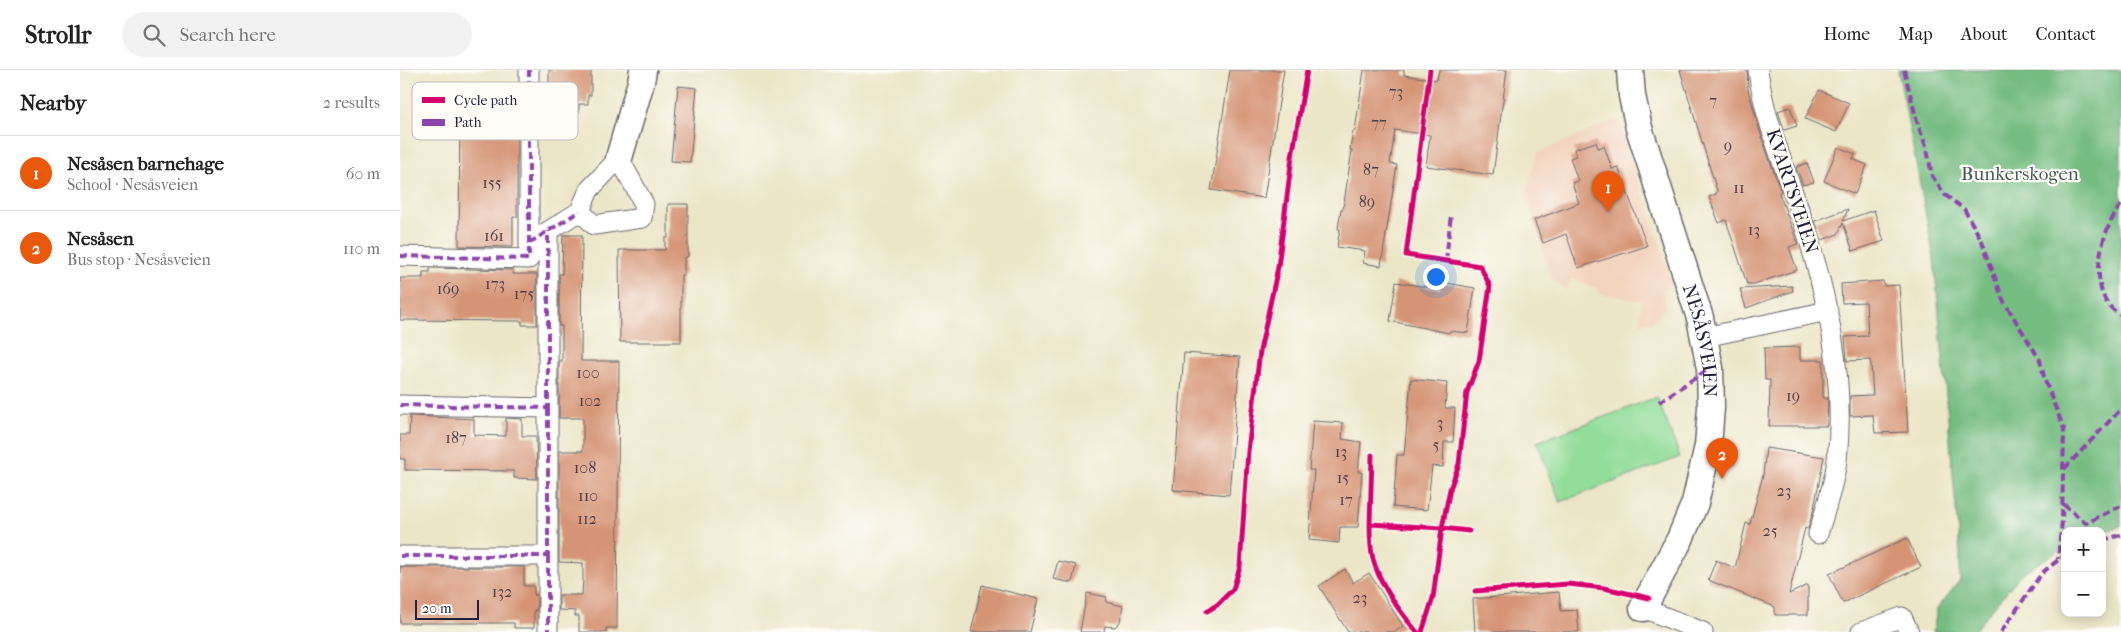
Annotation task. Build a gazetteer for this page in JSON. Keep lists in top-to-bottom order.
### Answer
{
  "streets": {
    "street": ["KVARTSVEIEN", "NESÅSVEIEN"]
  },
  "parks": ["Bunkerskogen"],
  "house_numbers": [
    "73",
    "7",
    "77",
    "9",
    "87",
    "155",
    "11",
    "89",
    "13",
    "161",
    "173",
    "169",
    "175",
    "100",
    "19",
    "102",
    "3",
    "187",
    "5",
    "13",
    "108",
    "15",
    "23",
    "110",
    "17",
    "112",
    "25",
    "132",
    "23"
  ],
  "legend": ["Cycle path", "Path"],
  "scale_bar": "20 m",
  "page": {
    "header": "Strollr",
    "search": "Search here",
    "nav": [
      "Home",
      "Map",
      "About",
      "Contact"
    ],
    "heading": ["Nearby", "2 results"],
    "list": [
      {
        "mark": "1",
        "name": "Nesåsen barnehage",
        "note": "School · Nesåsveien",
        "value": "60 m"
      },
      {
        "mark": "2",
        "name": "Nesåsen",
        "note": "Bus stop · Nesåsveien",
        "value": "110 m"
      }
    ],
    "pins": ["1", "2"],
    "map_buttons": ["+", "−"],
    "scale": "20 m"
  }
}
